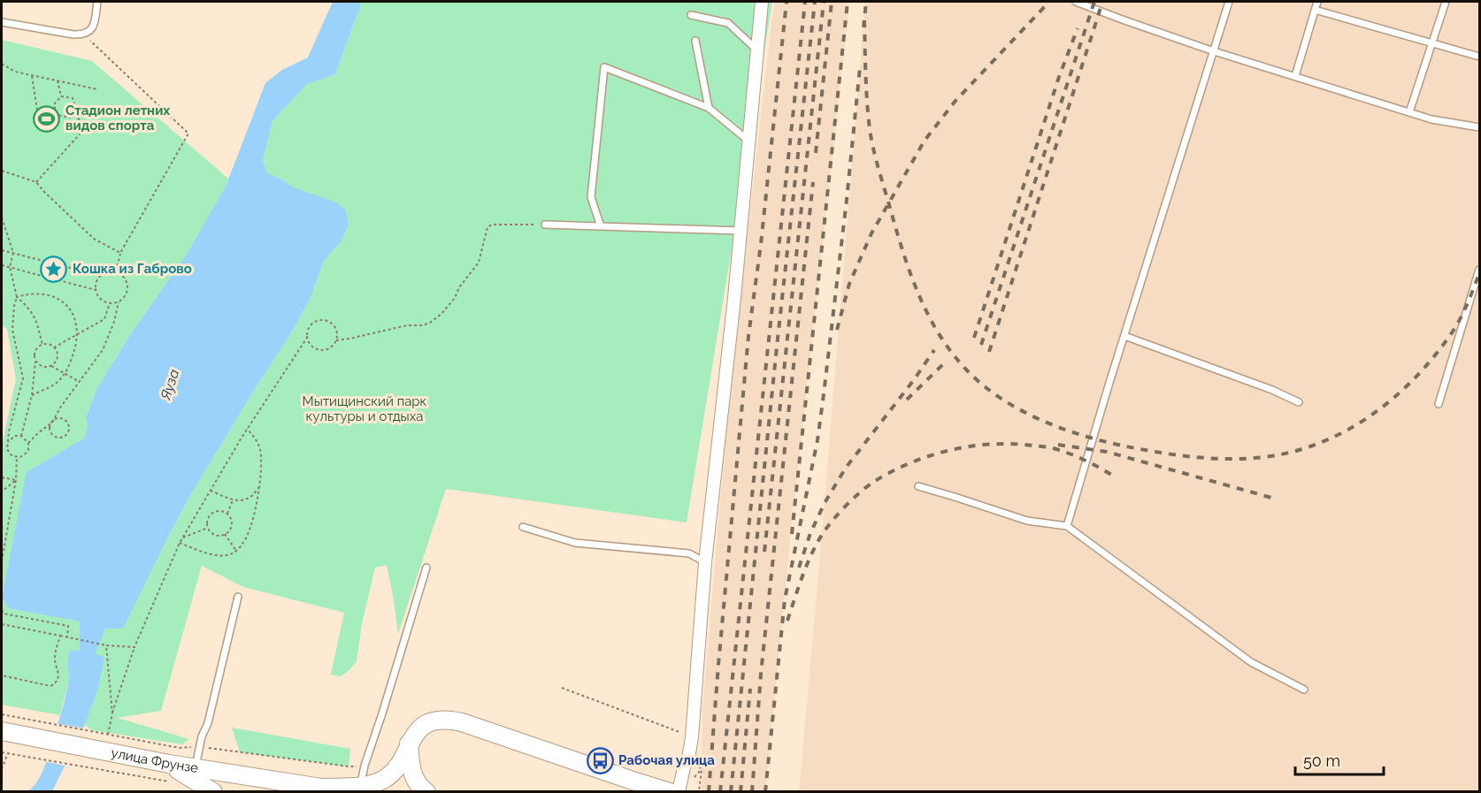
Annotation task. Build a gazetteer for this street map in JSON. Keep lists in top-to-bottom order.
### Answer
{
  "streets": {
    "main road": ["улица Фрунзе"]
  },
  "water": ["Яуза"],
  "parks": ["Мытищинский парк культуры и отдыха"],
  "places": {
    "sports": ["Стадион летних видов спорта"],
    "place": ["Кошка из Габрово"],
    "bus stop": ["Рабочая улица"]
  },
  "scale_bar": "50 m"
}
